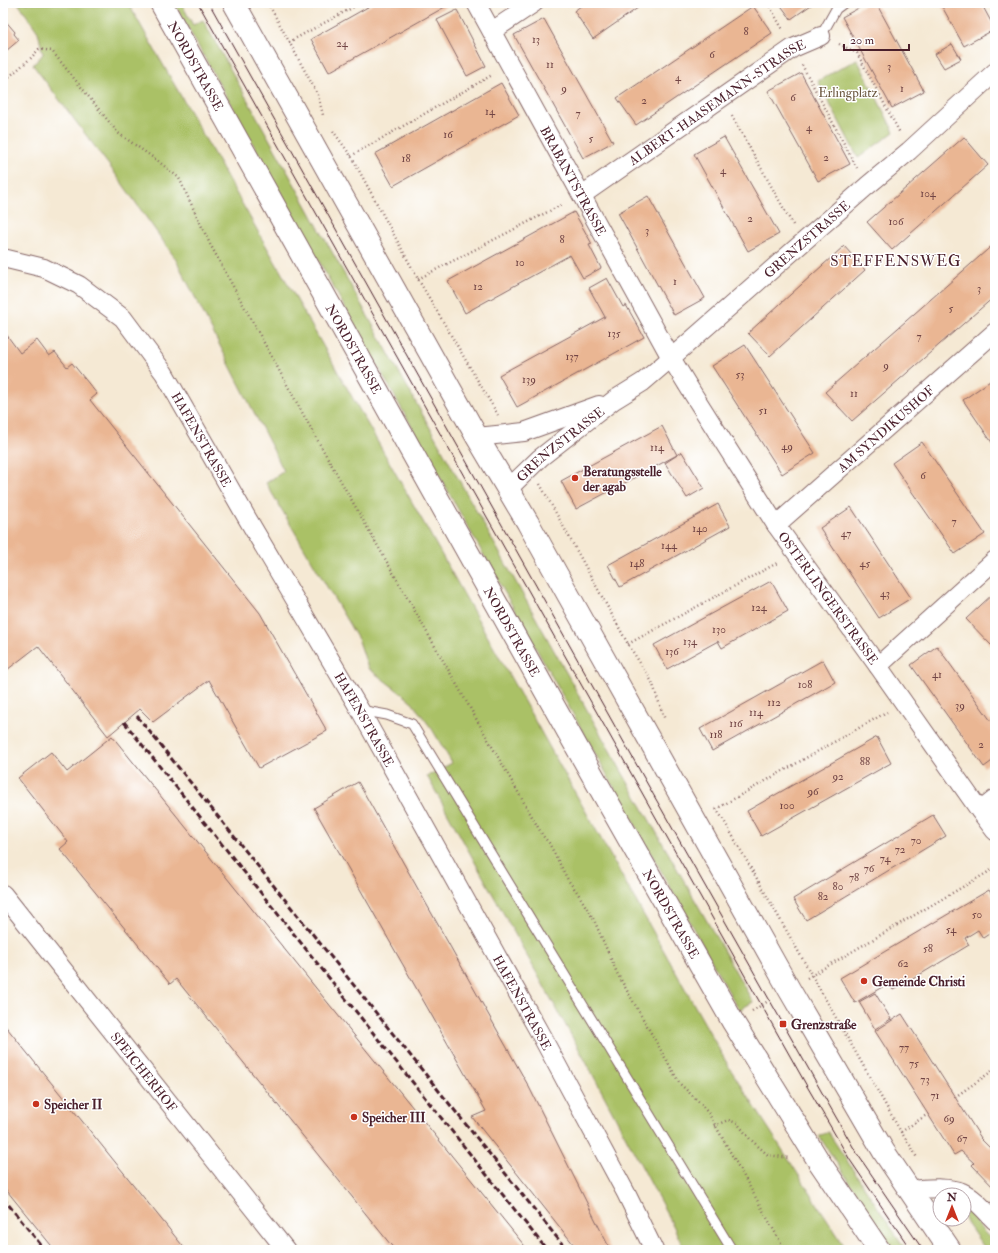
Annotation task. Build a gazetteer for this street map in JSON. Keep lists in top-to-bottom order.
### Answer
{
  "streets": {
    "main road": ["NORDSTRASSE"],
    "street": [
      "ALBERT-HAASEMANN-STRASSE",
      "BRABANTSTRASSE",
      "GRENZSTRASSE",
      "AM SYNDIKUSHOF",
      "HAFENSTRASSE",
      "OSTERLINGERSTRASSE",
      "SPEICHERHOF"
    ]
  },
  "crossings": [
    ["ALBERT-HAASEMANN-STRASSE", "BRABANTSTRASSE"],
    ["BRABANTSTRASSE", "GRENZSTRASSE"],
    ["BRABANTSTRASSE", "OSTERLINGERSTRASSE"],
    ["GRENZSTRASSE", "OSTERLINGERSTRASSE"],
    ["AM SYNDIKUSHOF", "OSTERLINGERSTRASSE"]
  ],
  "districts": ["STEFFENSWEG"],
  "parks": ["Erlingplatz"],
  "places": {
    "other": [
      "Beratungsstelle der agab",
      "Gemeinde Christi",
      "Speicher II",
      "Speicher III"
    ],
    "transit": ["Grenzstraße"]
  },
  "house_numbers": [
    "8",
    "13",
    "24",
    "6",
    "11",
    "3",
    "4",
    "9",
    "1",
    "6",
    "2",
    "14",
    "7",
    "4",
    "16",
    "5",
    "2",
    "18",
    "4",
    "104",
    "2",
    "106",
    "3",
    "8",
    "10",
    "1",
    "12",
    "3",
    "5",
    "135",
    "7",
    "137",
    "9",
    "53",
    "139",
    "11",
    "51",
    "49",
    "114",
    "6",
    "7",
    "140",
    "47",
    "144",
    "148",
    "45",
    "43",
    "124",
    "130",
    "134",
    "136",
    "41",
    "108",
    "112",
    "39",
    "114",
    "116",
    "118",
    "2",
    "88",
    "92",
    "96",
    "100",
    "70",
    "72",
    "74",
    "76",
    "78",
    "80",
    "82",
    "50",
    "54",
    "58",
    "62",
    "77",
    "75",
    "73",
    "71",
    "69",
    "67"
  ],
  "scale_bar": "20 m",
  "north": "top"
}
